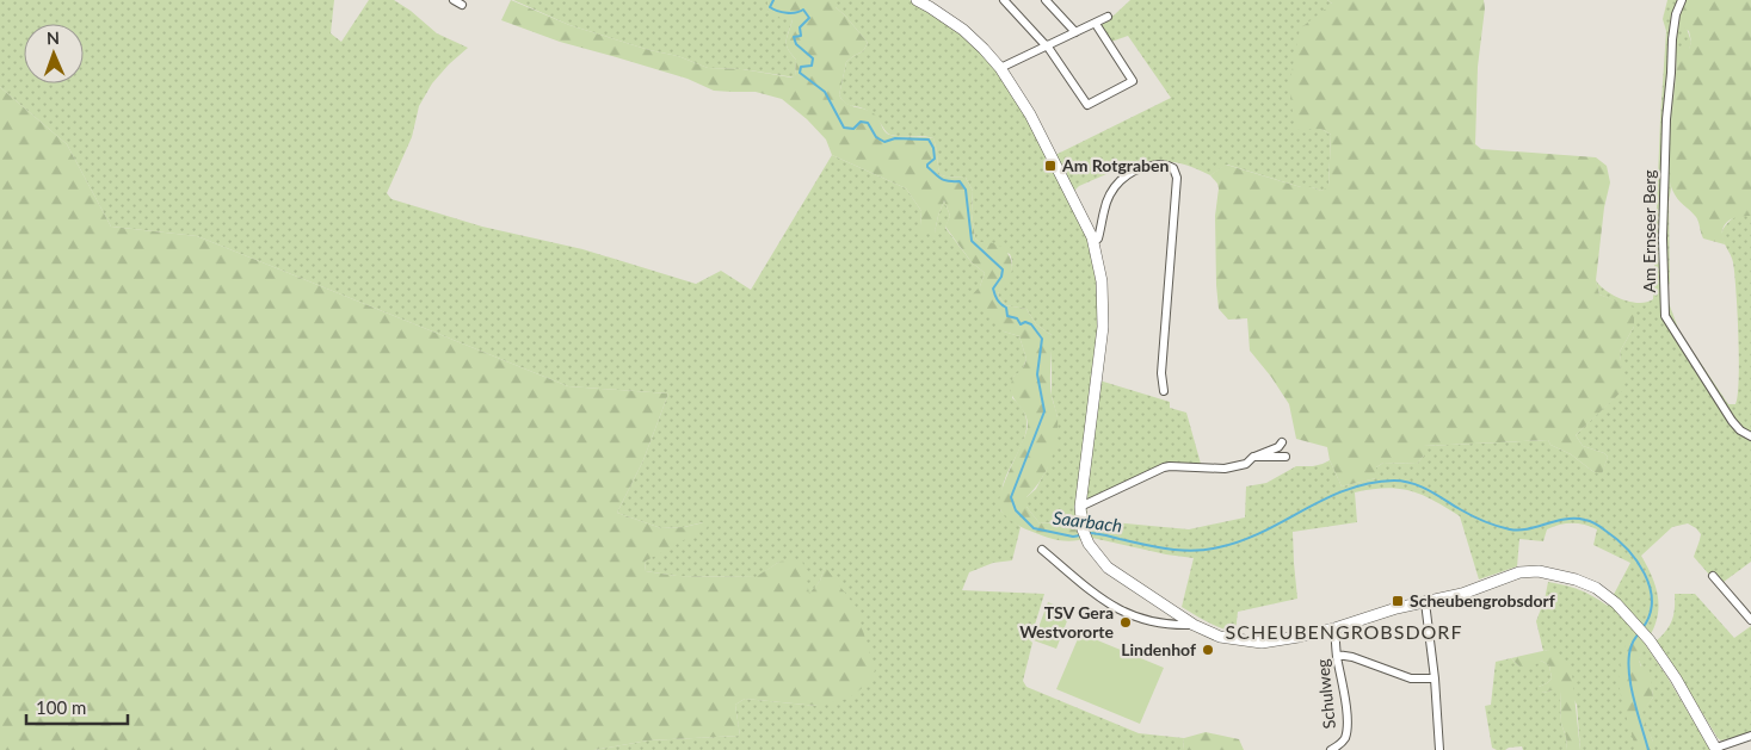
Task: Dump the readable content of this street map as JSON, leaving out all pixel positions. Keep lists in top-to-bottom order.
{
  "streets": {
    "street": ["Am Ernseer Berg", "Schulweg"]
  },
  "districts": ["SCHEUBENGROBSDORF"],
  "water": ["Saarbach"],
  "places": {
    "transit": ["Am Rotgraben", "Scheubengrobsdorf"],
    "other": ["TSV Gera Westvororte", "Lindenhof"]
  },
  "scale_bar": "100 m",
  "north": "top"
}
